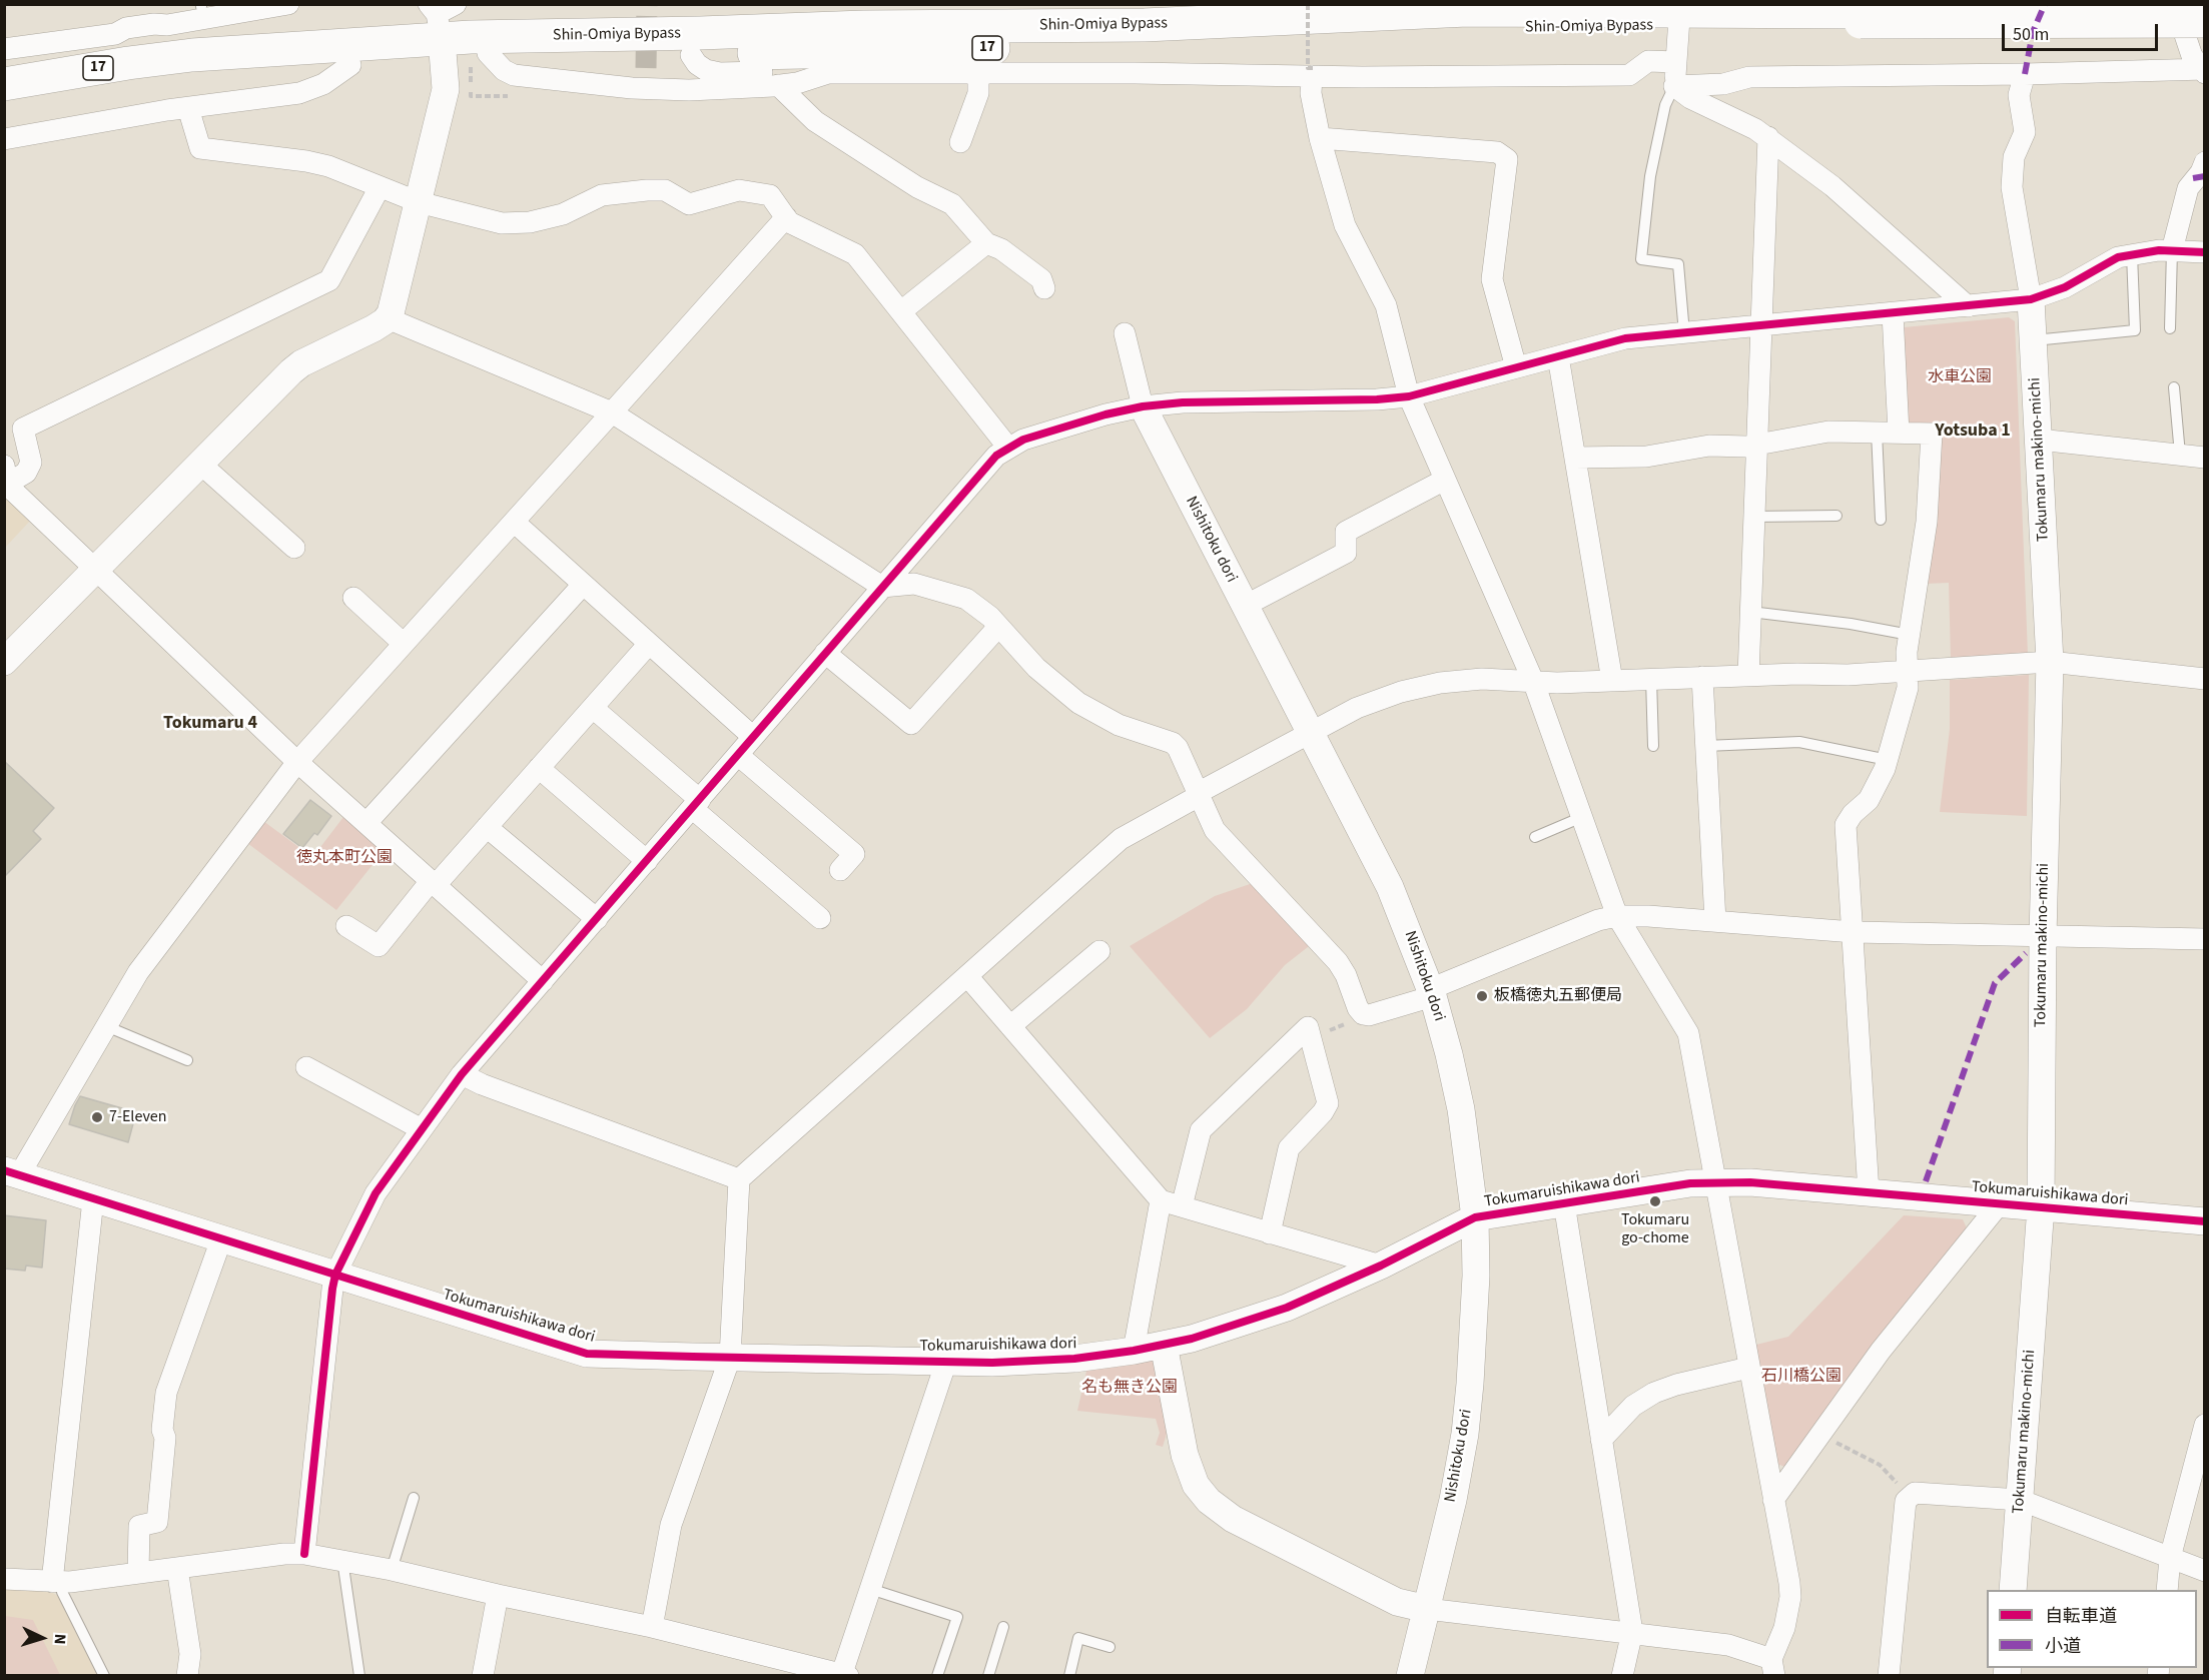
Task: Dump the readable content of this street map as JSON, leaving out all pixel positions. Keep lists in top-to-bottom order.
{
  "streets": {
    "highway": ["Shin-Omiya Bypass", "17"],
    "street": ["Tokumaru makino-michi", "Nishitoku dori", "Tokumaruishikawa dori"]
  },
  "crossings": [
    ["Tokumaru makino-michi", "Tokumaruishikawa dori"],
    ["Nishitoku dori", "Tokumaruishikawa dori"]
  ],
  "districts": ["Yotsuba 1", "Tokumaru 4"],
  "parks": [
    "水車公園",
    "徳丸本町公園",
    "石川橋公園",
    "名も無き公園"
  ],
  "places": ["板橋徳丸五郵便局", "7-Eleven", "Tokumaru go-chome"],
  "legend": ["自転車道", "小道"],
  "scale_bar": "50 m",
  "north": "right"
}
